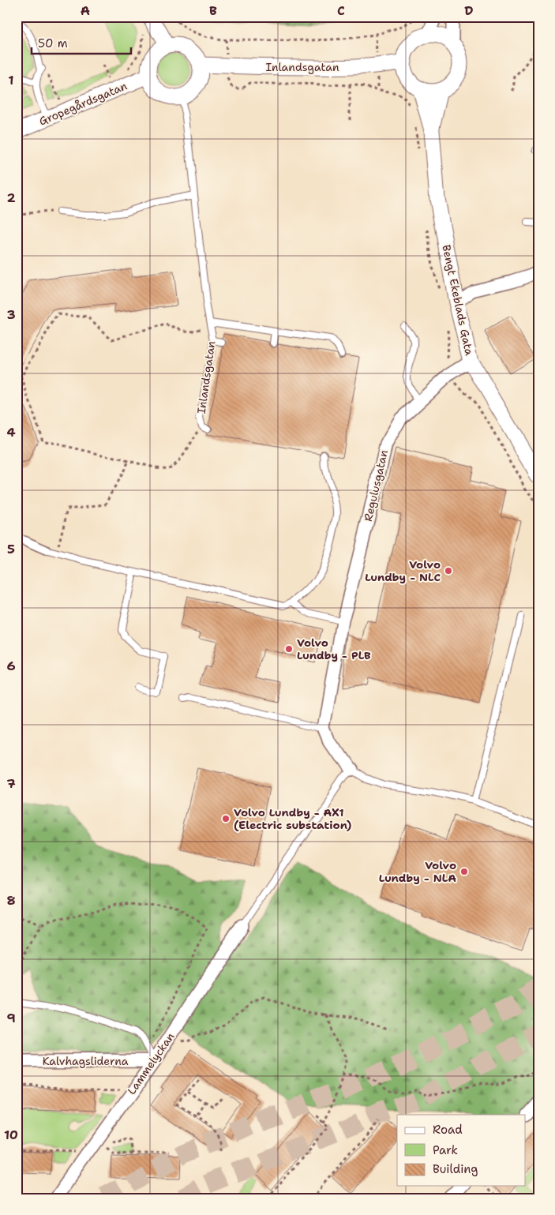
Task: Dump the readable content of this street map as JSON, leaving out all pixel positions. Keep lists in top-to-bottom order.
{
  "streets": {
    "street": [
      "Inlandsgatan",
      "Gropegårdsgatan",
      "Bengt Ekeblads Gata",
      "Regulusgatan",
      "Kalvhagsliderna",
      "Lammelyckan"
    ]
  },
  "crossings": [
    ["Inlandsgatan", "Gropegårdsgatan"],
    ["Inlandsgatan", "Bengt Ekeblads Gata"],
    ["Bengt Ekeblads Gata", "Regulusgatan"],
    ["Kalvhagsliderna", "Lammelyckan"]
  ],
  "places": [
    "Volvo Lundby - NLC",
    "Volvo Lundby - PLB",
    "Volvo Lundby - AX1 (Electric substation)",
    "Volvo Lundby - NLA"
  ],
  "legend": ["Road", "Park", "Building"],
  "scale_bar": "50 m",
  "grid": {
    "columns": [
      "A",
      "B",
      "C",
      "D"
    ],
    "rows": [
      "1",
      "2",
      "3",
      "4",
      "5",
      "6",
      "7",
      "8",
      "9",
      "10"
    ]
  }
}
